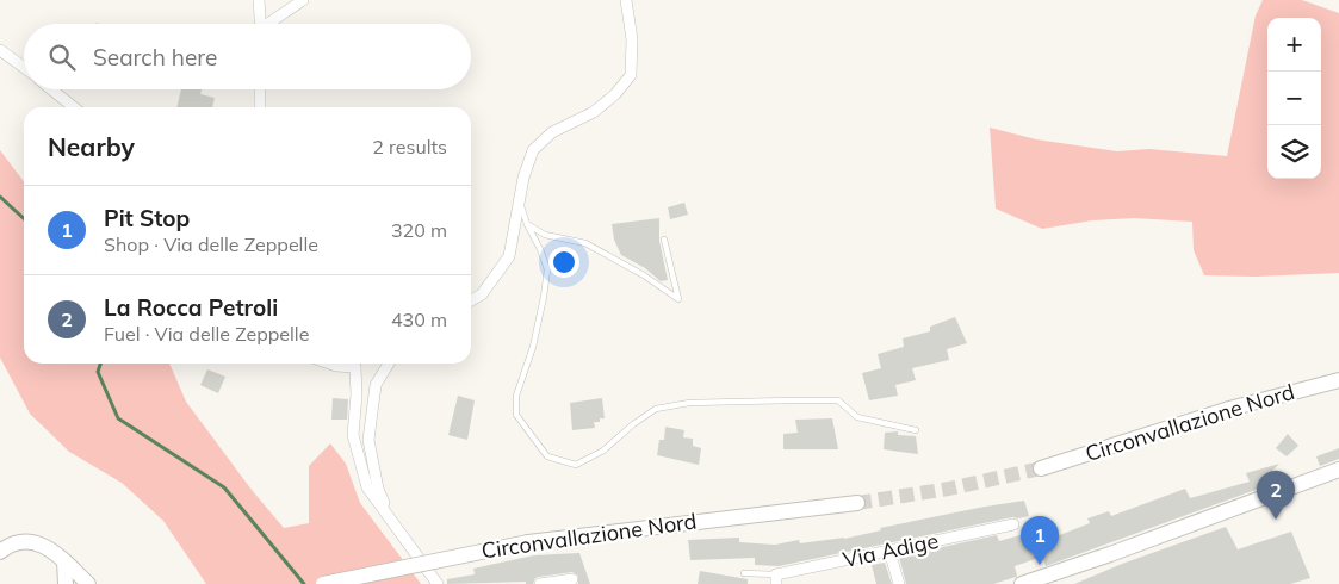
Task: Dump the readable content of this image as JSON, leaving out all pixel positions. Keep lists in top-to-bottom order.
{
  "streets": {
    "main road": ["Circonvallazione Nord"],
    "street": ["Via Adige"]
  },
  "page": {
    "map_buttons": ["+", "−"],
    "search": "Search here",
    "heading": ["Nearby", "2 results"],
    "list": [
      {
        "mark": "1",
        "name": "Pit Stop",
        "note": "Shop · Via delle Zeppelle",
        "value": "320 m"
      },
      {
        "mark": "2",
        "name": "La Rocca Petroli",
        "note": "Fuel · Via delle Zeppelle",
        "value": "430 m"
      }
    ],
    "pins": ["2", "1"]
  }
}
